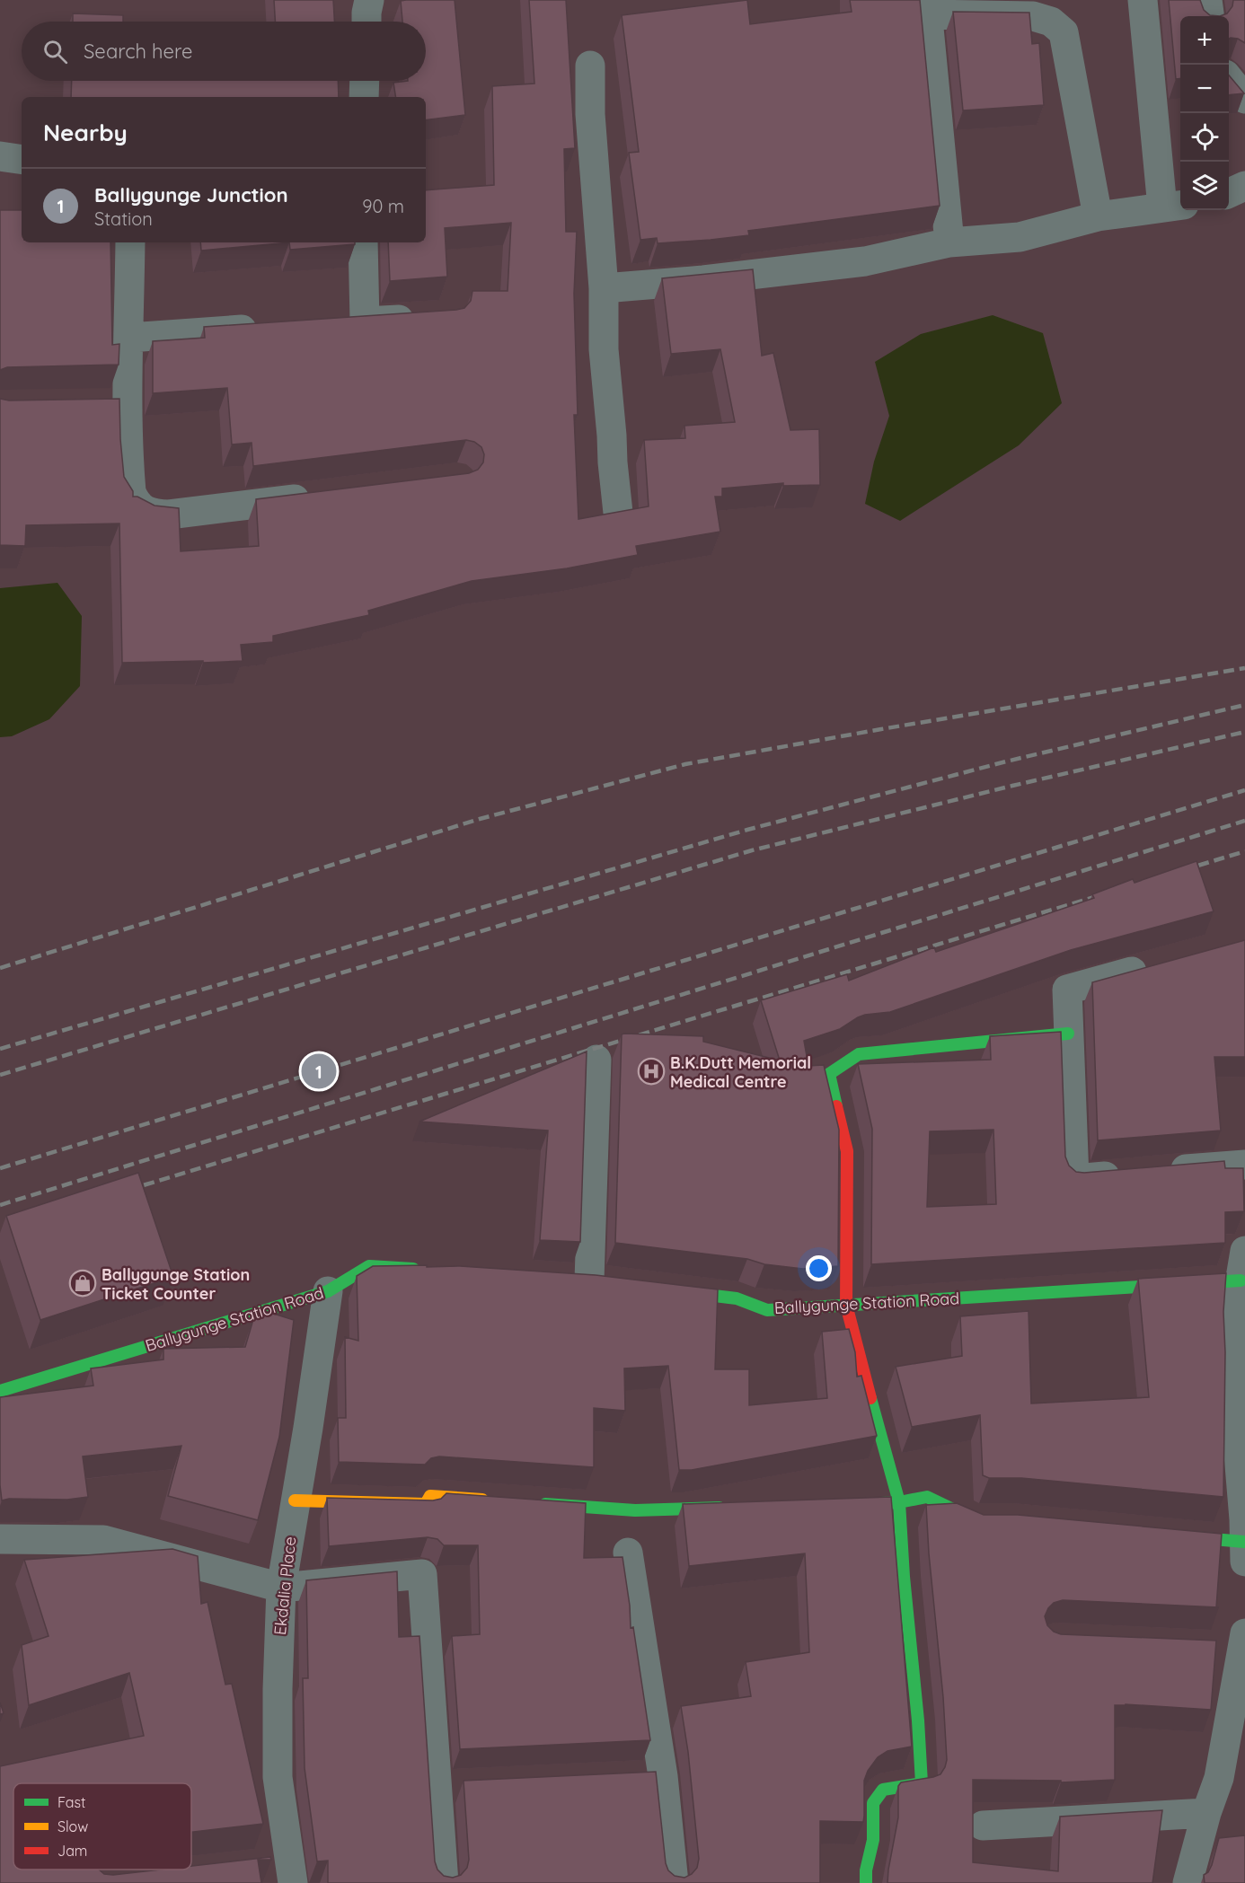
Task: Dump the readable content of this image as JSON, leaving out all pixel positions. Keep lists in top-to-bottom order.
{
  "streets": {
    "street": ["Ballygunge Station Road", "Ekdalia Place"]
  },
  "crossings": [
    ["Ballygunge Station Road", "Ekdalia Place"]
  ],
  "places": {
    "hospital": ["B.K.Dutt Memorial Medical Centre"],
    "shop": ["Ballygunge Station Ticket Counter"]
  },
  "legend": ["Fast", "Slow", "Jam"],
  "page": {
    "map_buttons": ["+", "−"],
    "search": "Search here",
    "heading": "Nearby",
    "list": [
      {
        "mark": "1",
        "name": "Ballygunge Junction",
        "note": "Station",
        "value": "90 m"
      }
    ],
    "pins": "1"
  }
}
